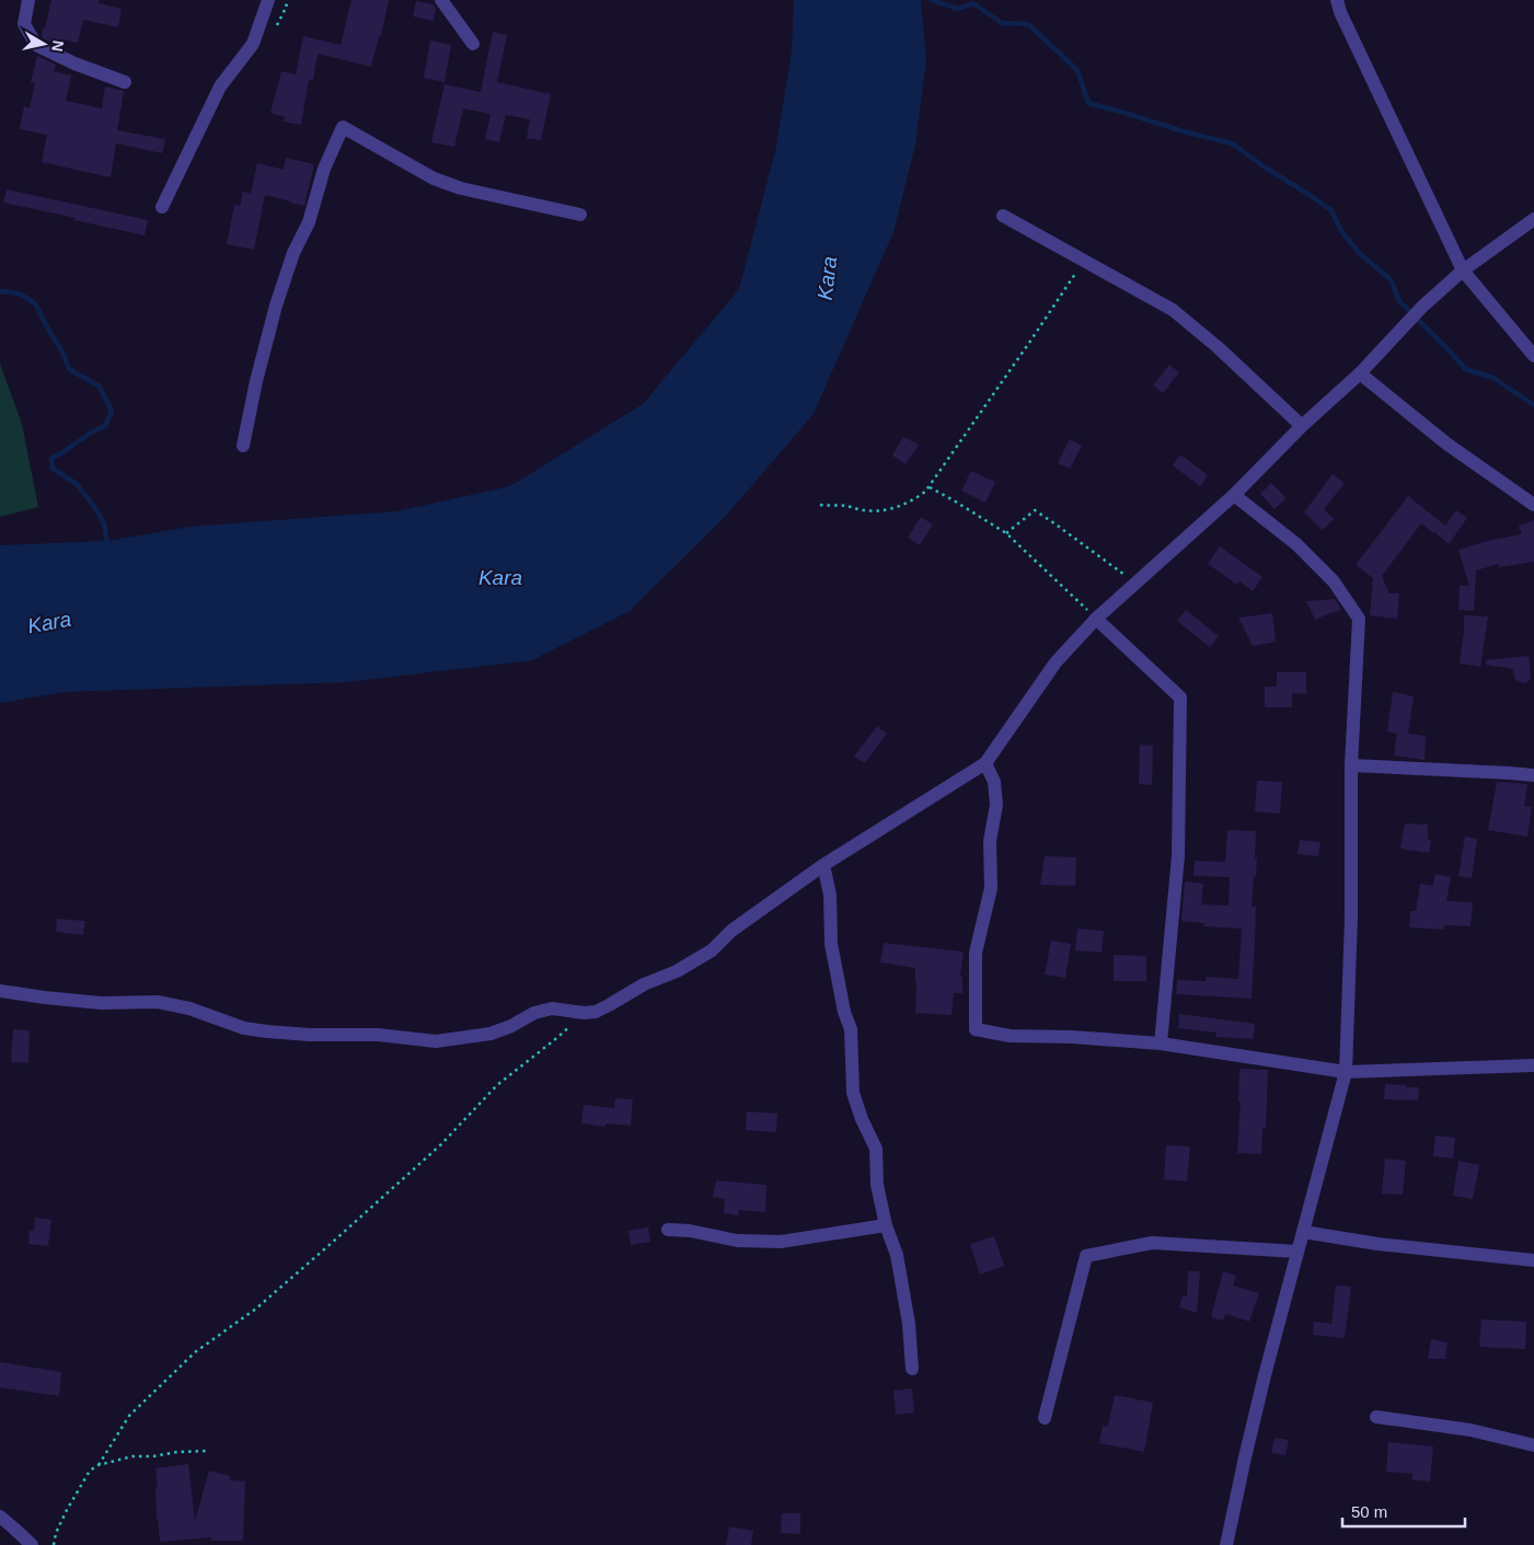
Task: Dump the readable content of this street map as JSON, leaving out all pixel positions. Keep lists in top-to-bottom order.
{
  "water": ["Kara"],
  "scale_bar": "50 m",
  "north": "right"
}
